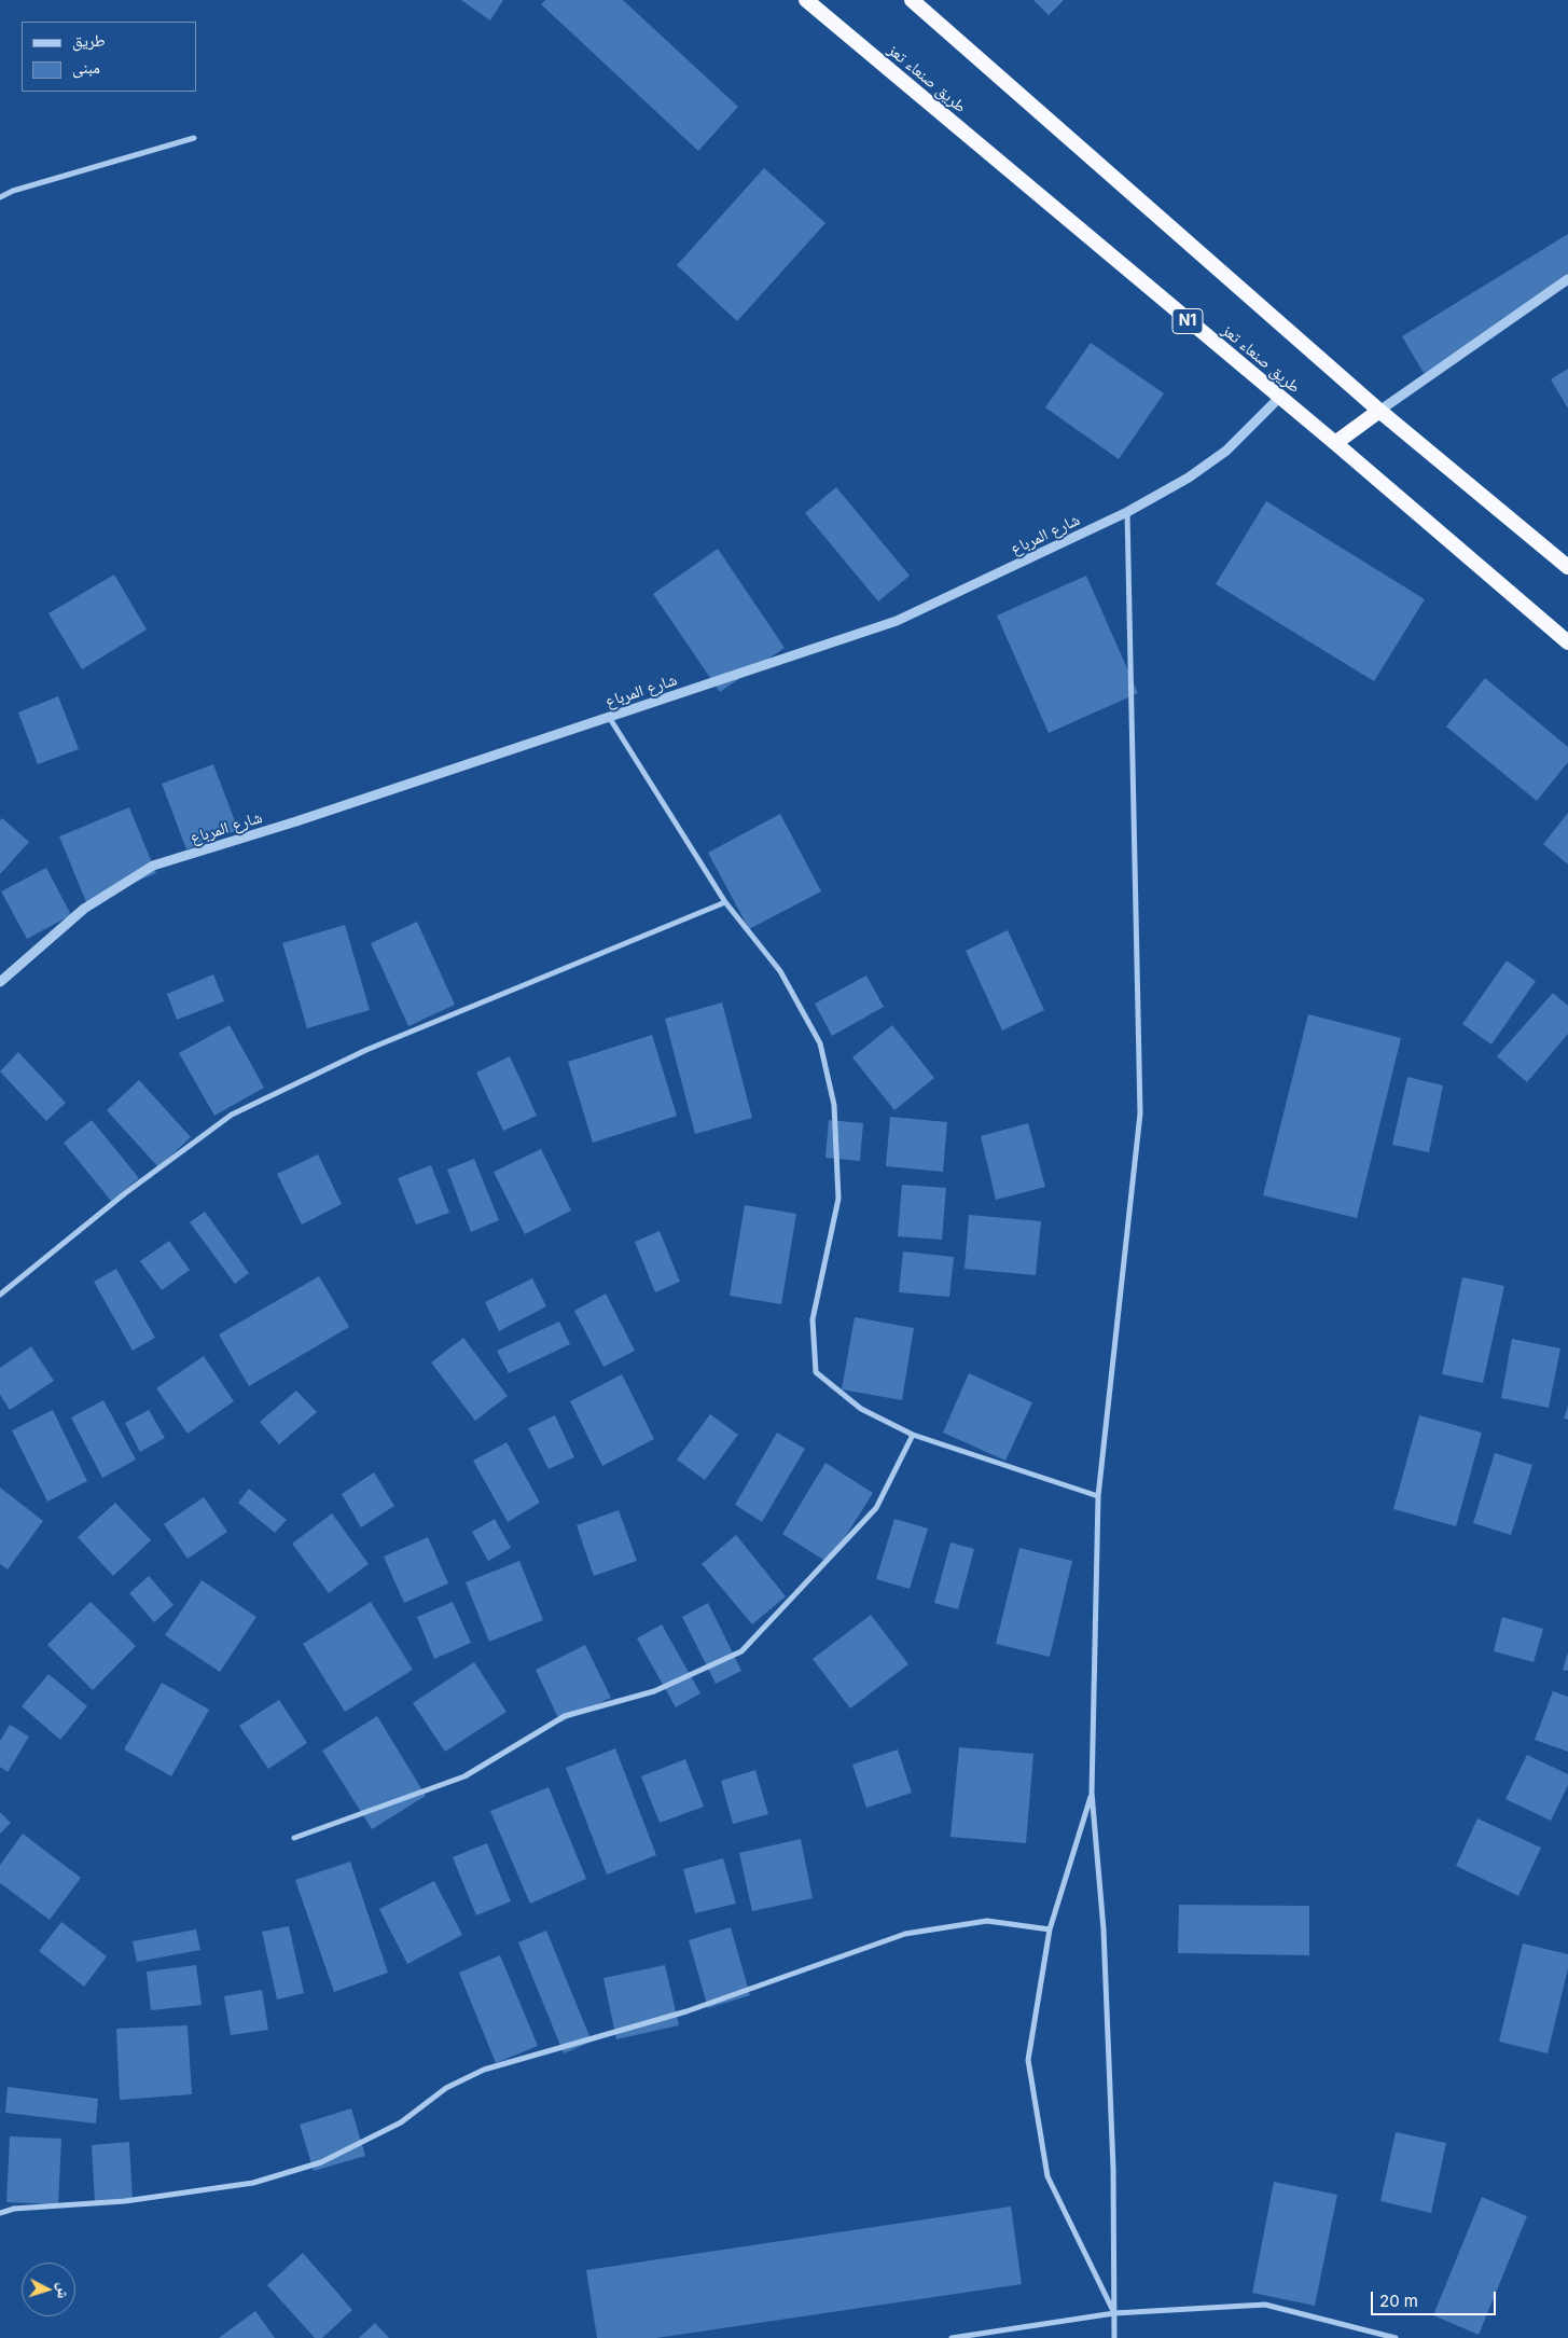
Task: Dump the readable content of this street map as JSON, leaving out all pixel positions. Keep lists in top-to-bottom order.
{
  "streets": {
    "highway": ["طريق صنعاء تعز", "N1"],
    "street": ["شارع المرباع"]
  },
  "crossings": [
    ["طريق صنعاء تعز", "شارع المرباع"]
  ],
  "legend": ["طريق", "مبنى"],
  "scale_bar": "20 m",
  "north": "right"
}
